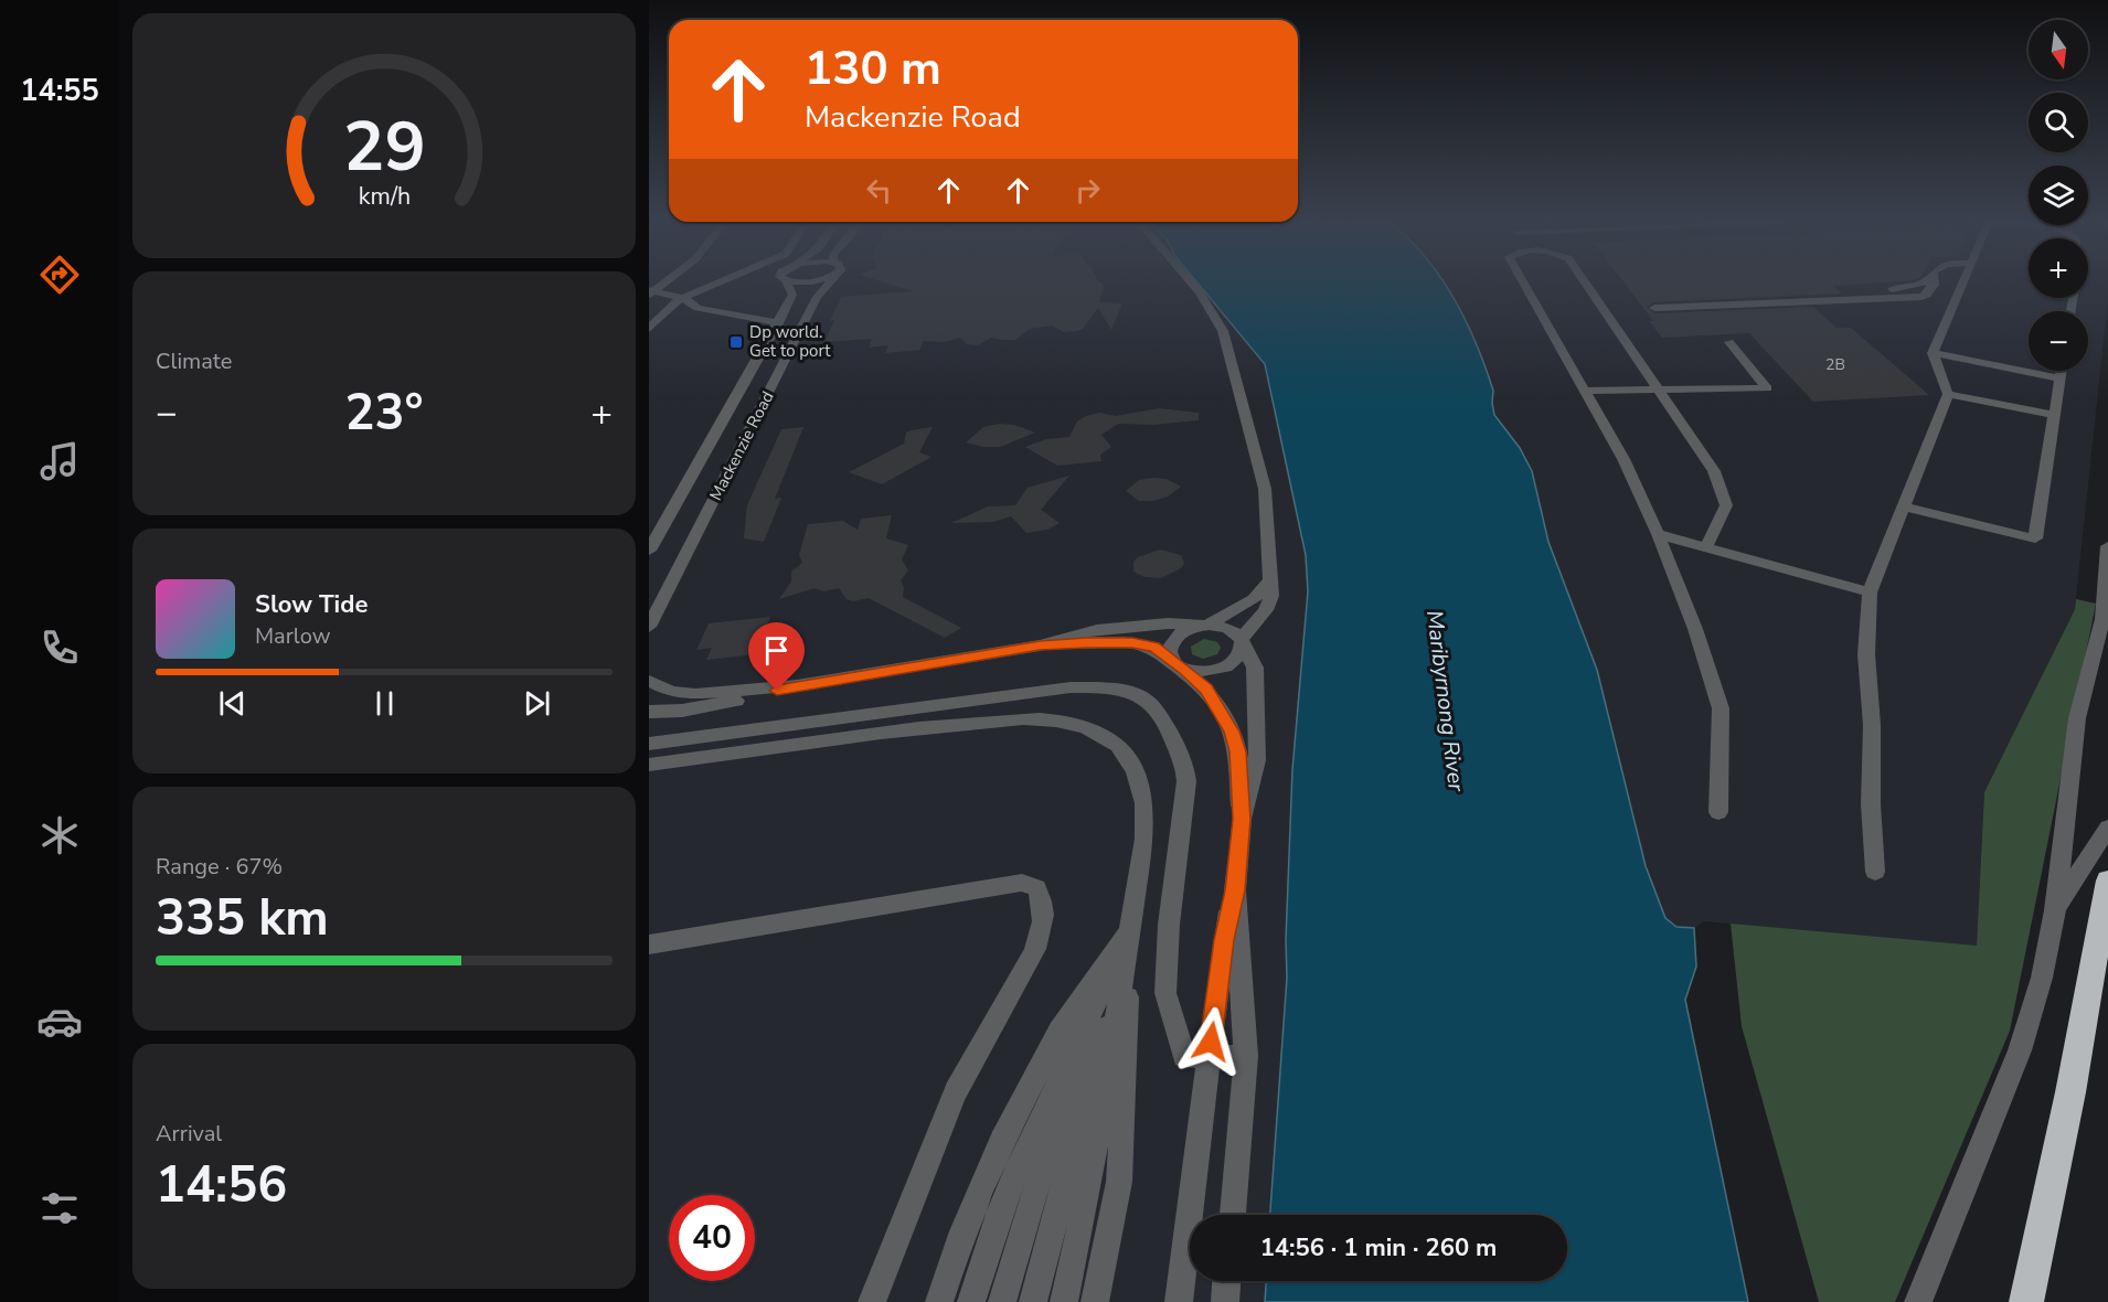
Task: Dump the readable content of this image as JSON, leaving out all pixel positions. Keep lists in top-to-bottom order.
{
  "streets": {
    "street": ["Mackenzie Road"]
  },
  "water": ["Maribyrnong River"],
  "places": {
    "transit": ["Dp world. Get to port"]
  },
  "house_numbers": ["2B"],
  "north": "bottom",
  "page": {
    "tabs": "14:55",
    "map_buttons": ["+", "−"],
    "turn": ["130 m", "Mackenzie Road"],
    "tile": [
      "Climate",
      ["Range · 67%", "335 km"],
      ["Arrival", "14:56"]
    ],
    "heat": ["−", "23°", "+"],
    "song": ["Slow Tide", "Marlow"],
    "limit": "40",
    "trip": "14:56 · 1 min · 260 m",
    "gauge": ["29", "km/h"]
  }
}
